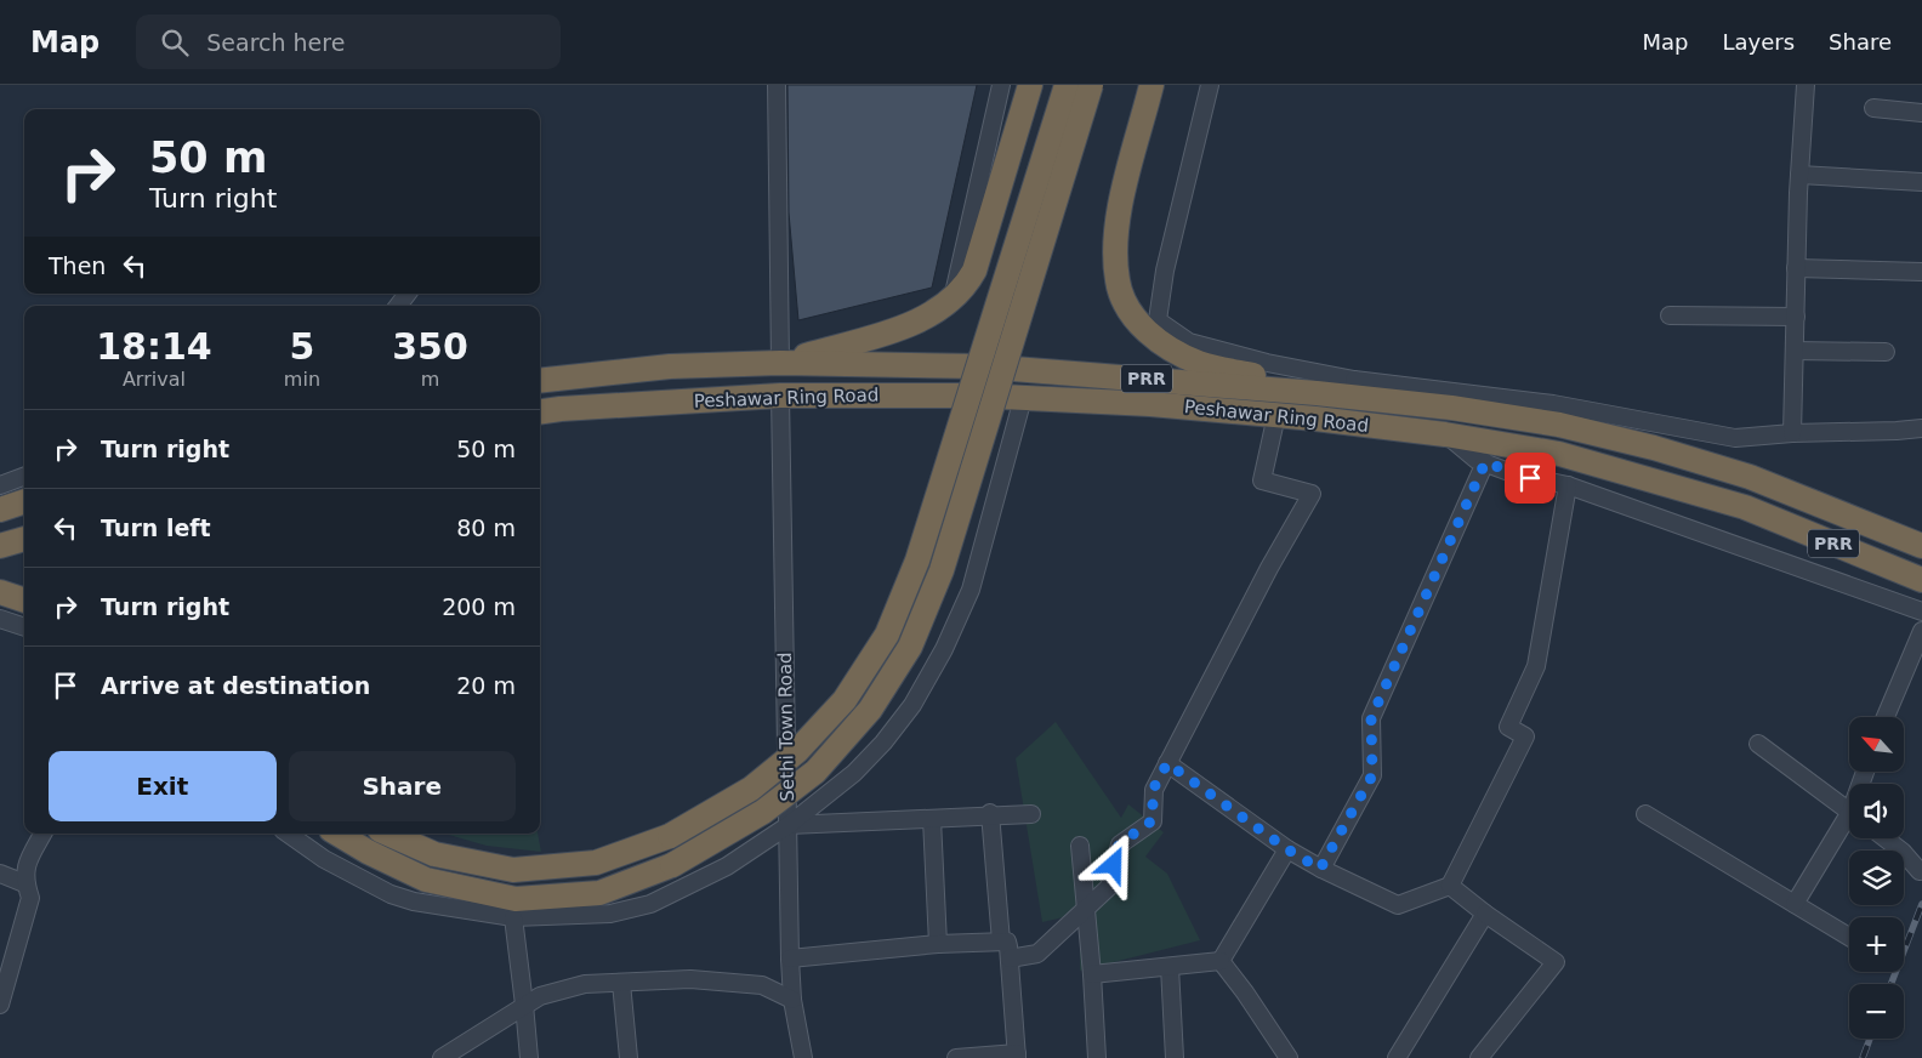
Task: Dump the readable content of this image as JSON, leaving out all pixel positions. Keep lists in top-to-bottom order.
{
  "streets": {
    "highway": ["PRR", "Peshawar Ring Road"],
    "street": ["Sethi Town Road"]
  },
  "crossings": [
    ["Peshawar Ring Road", "Sethi Town Road"]
  ],
  "north": "top left",
  "page": {
    "header": "Map",
    "search": "Search here",
    "nav": ["Map", "Layers", "Share"],
    "turn": ["50 m", "Turn right"],
    "then": "Then",
    "eta": [
      "18:14",
      "Arrival",
      "5",
      "min",
      "350",
      "m"
    ],
    "list": [
      {
        "name": "Turn right",
        "value": "50 m"
      },
      {
        "name": "Turn left",
        "value": "80 m"
      },
      {
        "name": "Turn right",
        "value": "200 m"
      },
      {
        "name": "Arrive at destination",
        "value": "20 m"
      }
    ],
    "map_buttons": ["+", "−"],
    "buttons": ["Exit", "Share"]
  }
}
